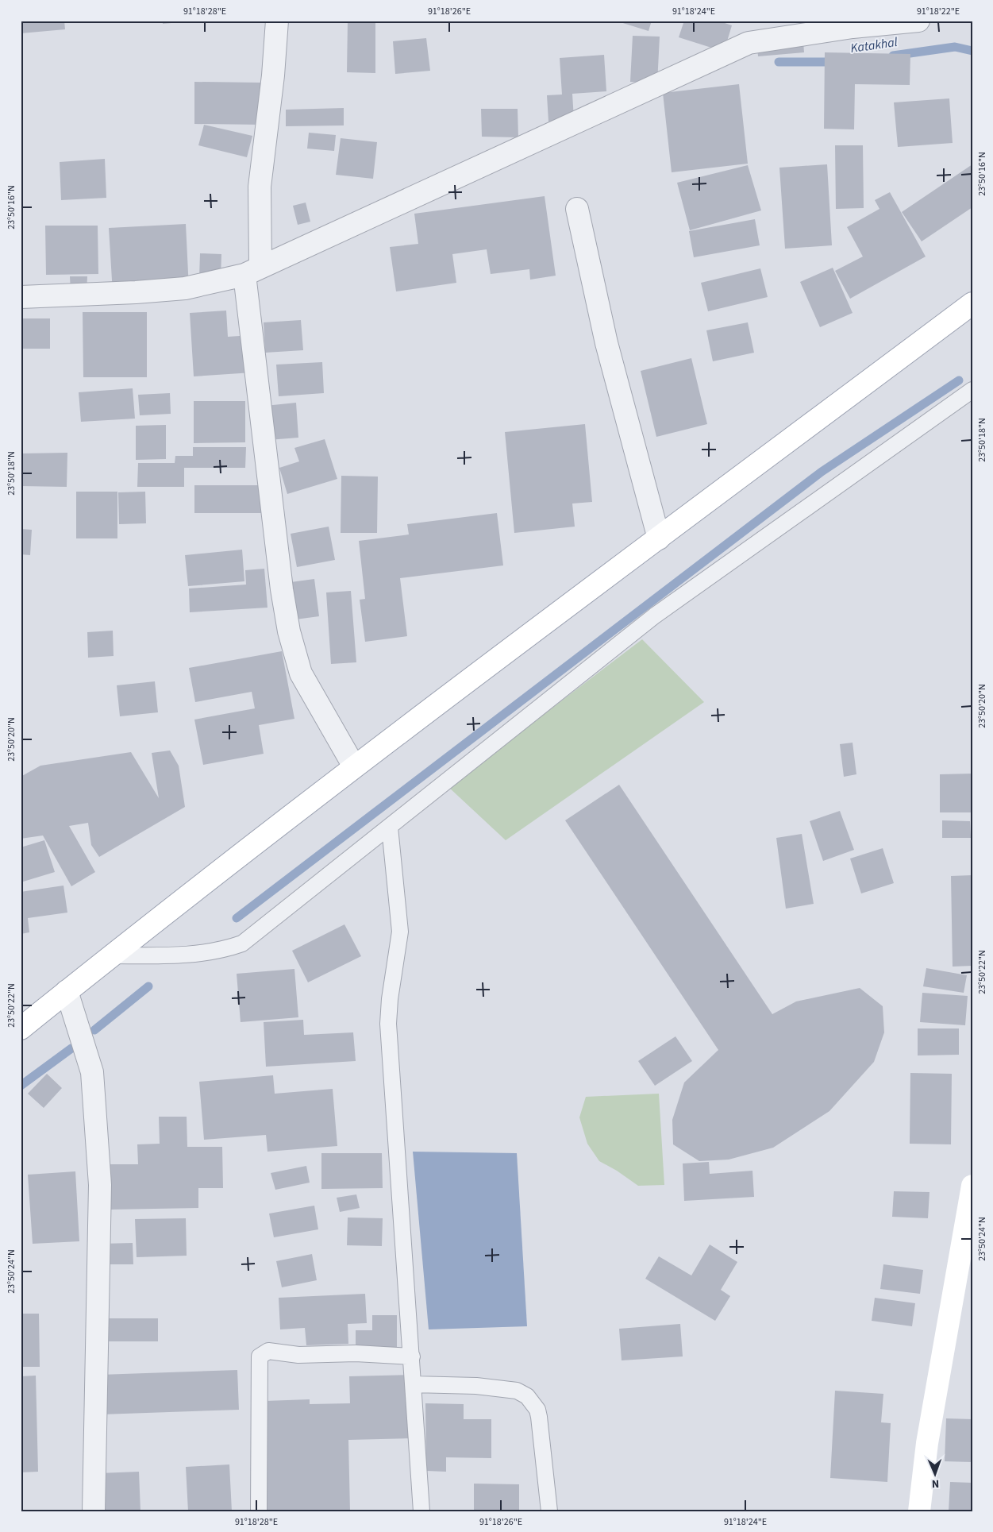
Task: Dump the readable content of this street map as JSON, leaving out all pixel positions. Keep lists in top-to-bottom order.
{
  "water": ["Katakhal"],
  "north": "bottom",
  "coordinates": [
    "91°18'28\"E",
    "91°18'26\"E",
    "91°18'24\"E",
    "91°18'22\"E",
    "23°50'16\"N",
    "23°50'18\"N",
    "23°50'20\"N",
    "23°50'22\"N",
    "23°50'24\"N"
  ]
}
